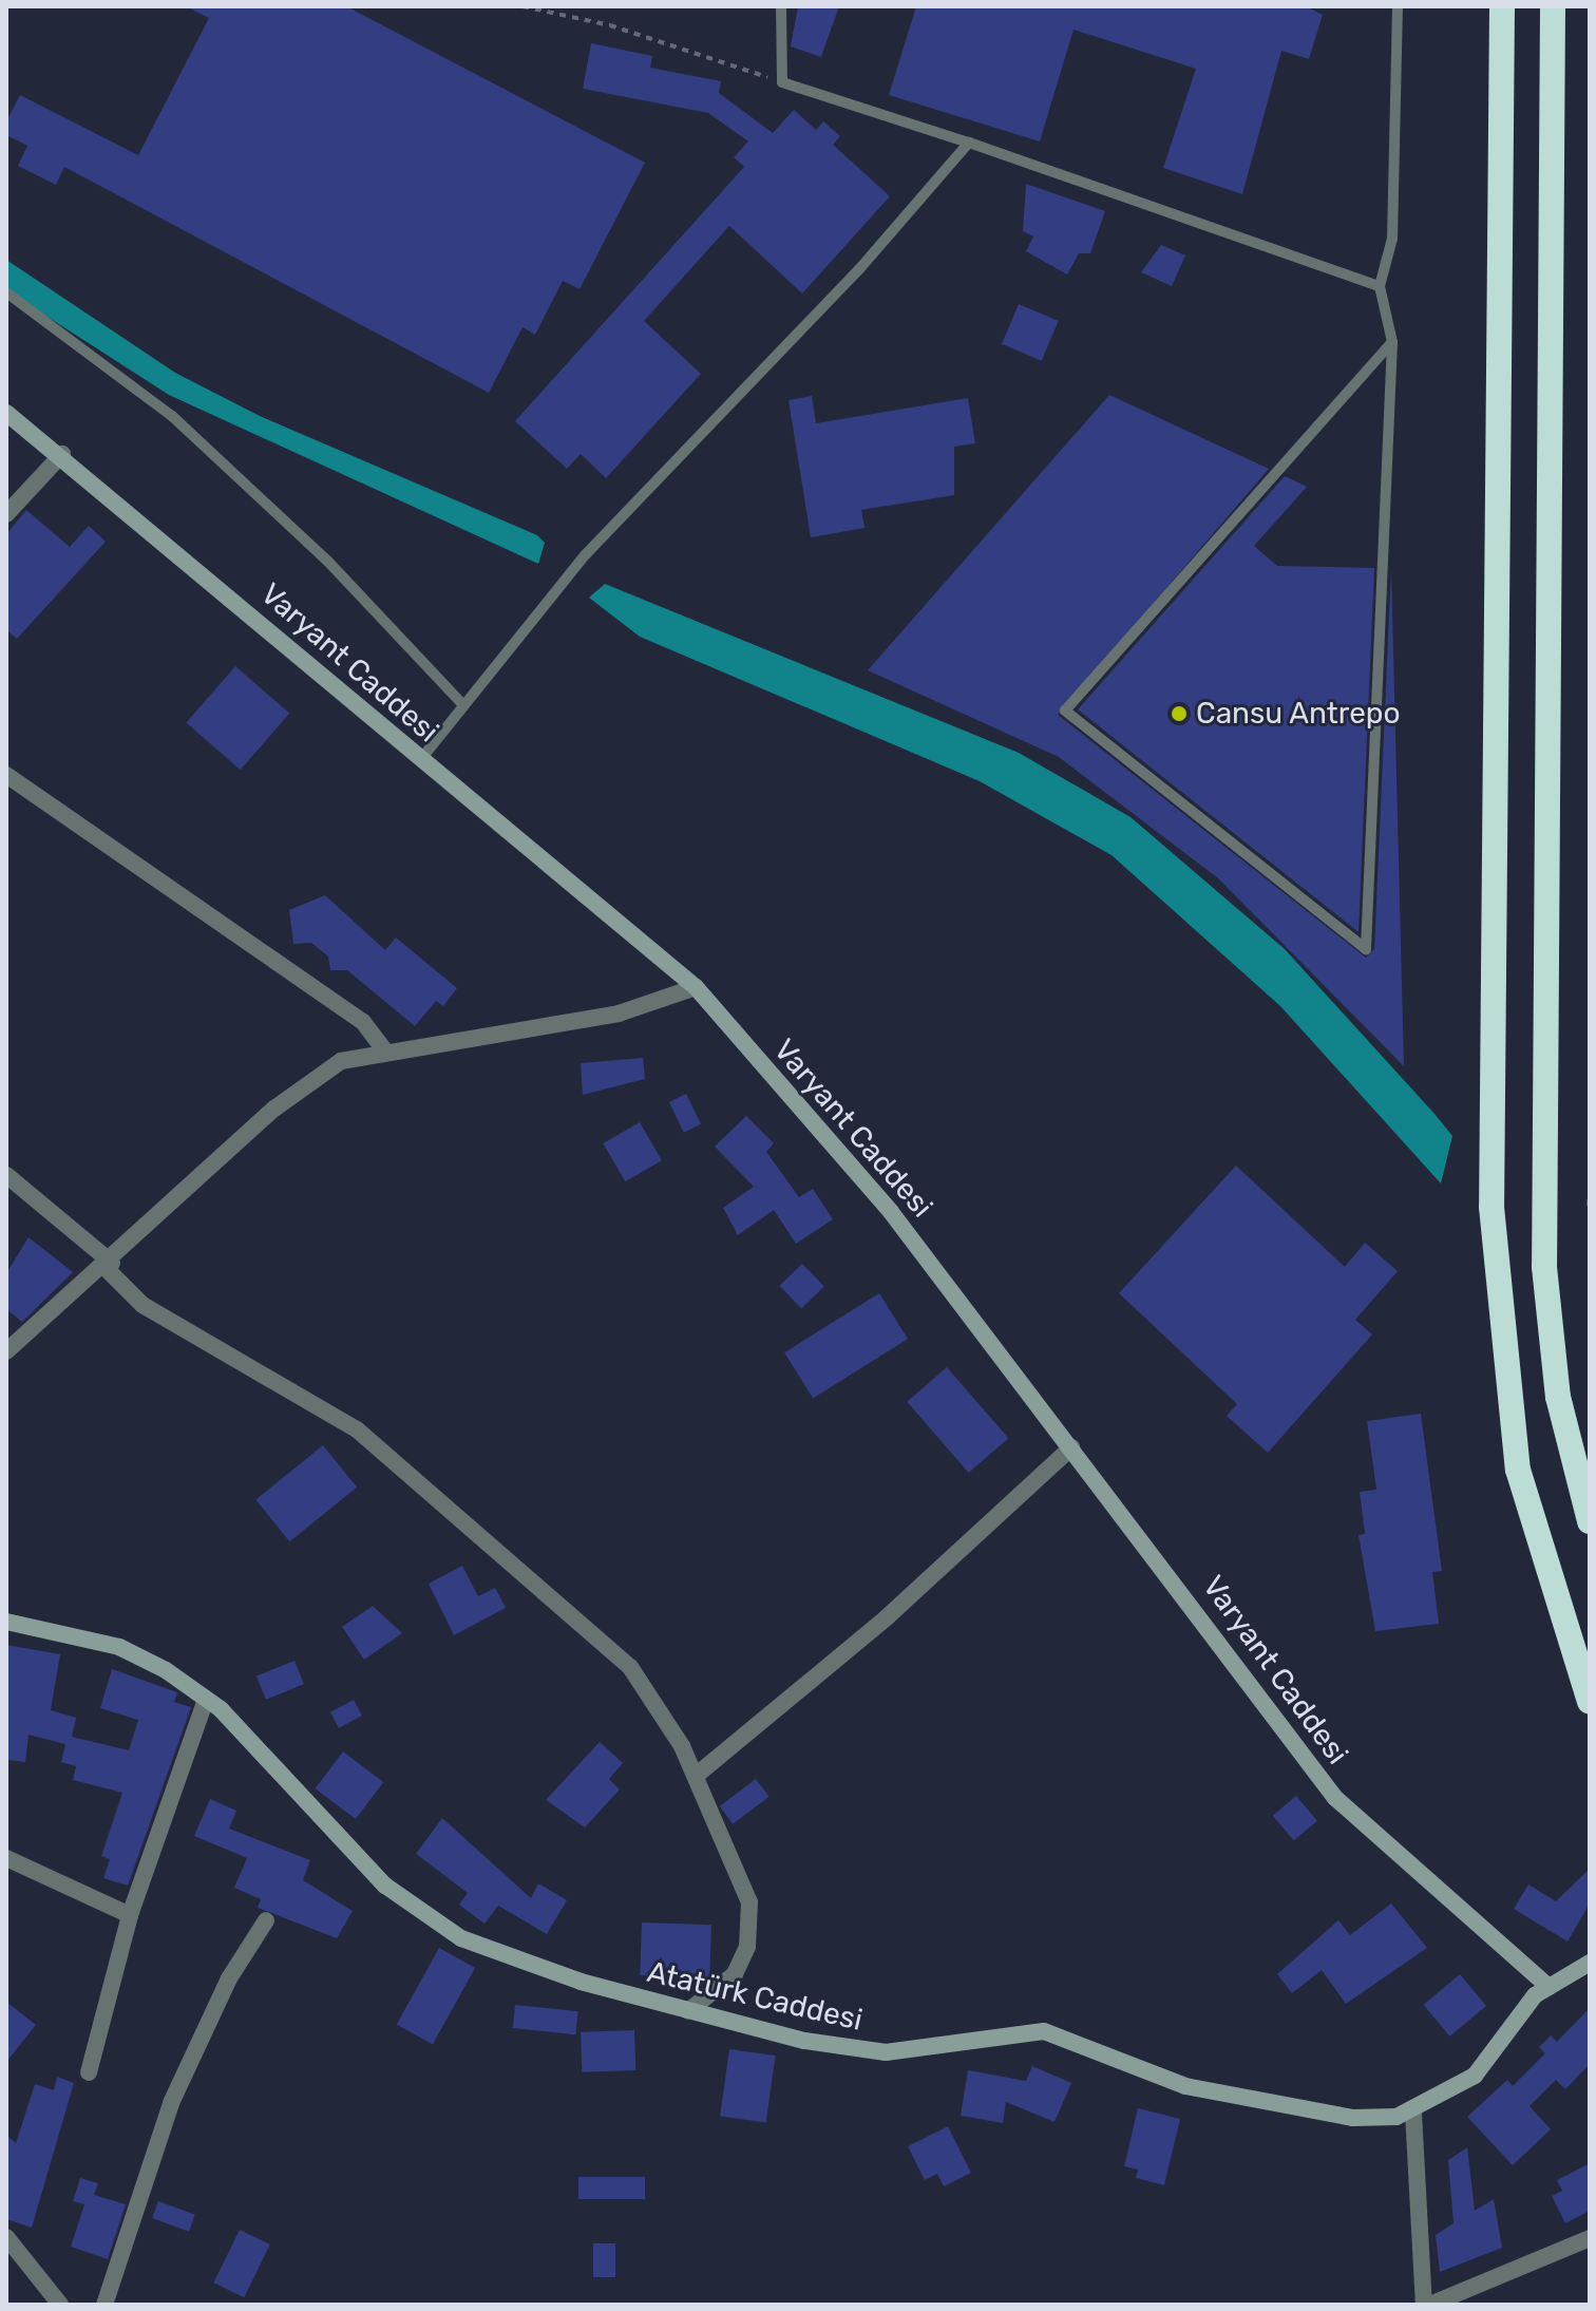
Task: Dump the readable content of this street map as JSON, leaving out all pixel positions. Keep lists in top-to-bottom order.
{
  "streets": {
    "street": ["Varyant Caddesi", "Atatürk Caddesi"]
  },
  "crossings": [
    ["Varyant Caddesi", "Atatürk Caddesi"]
  ],
  "places": ["Cansu Antrepo"]
}
